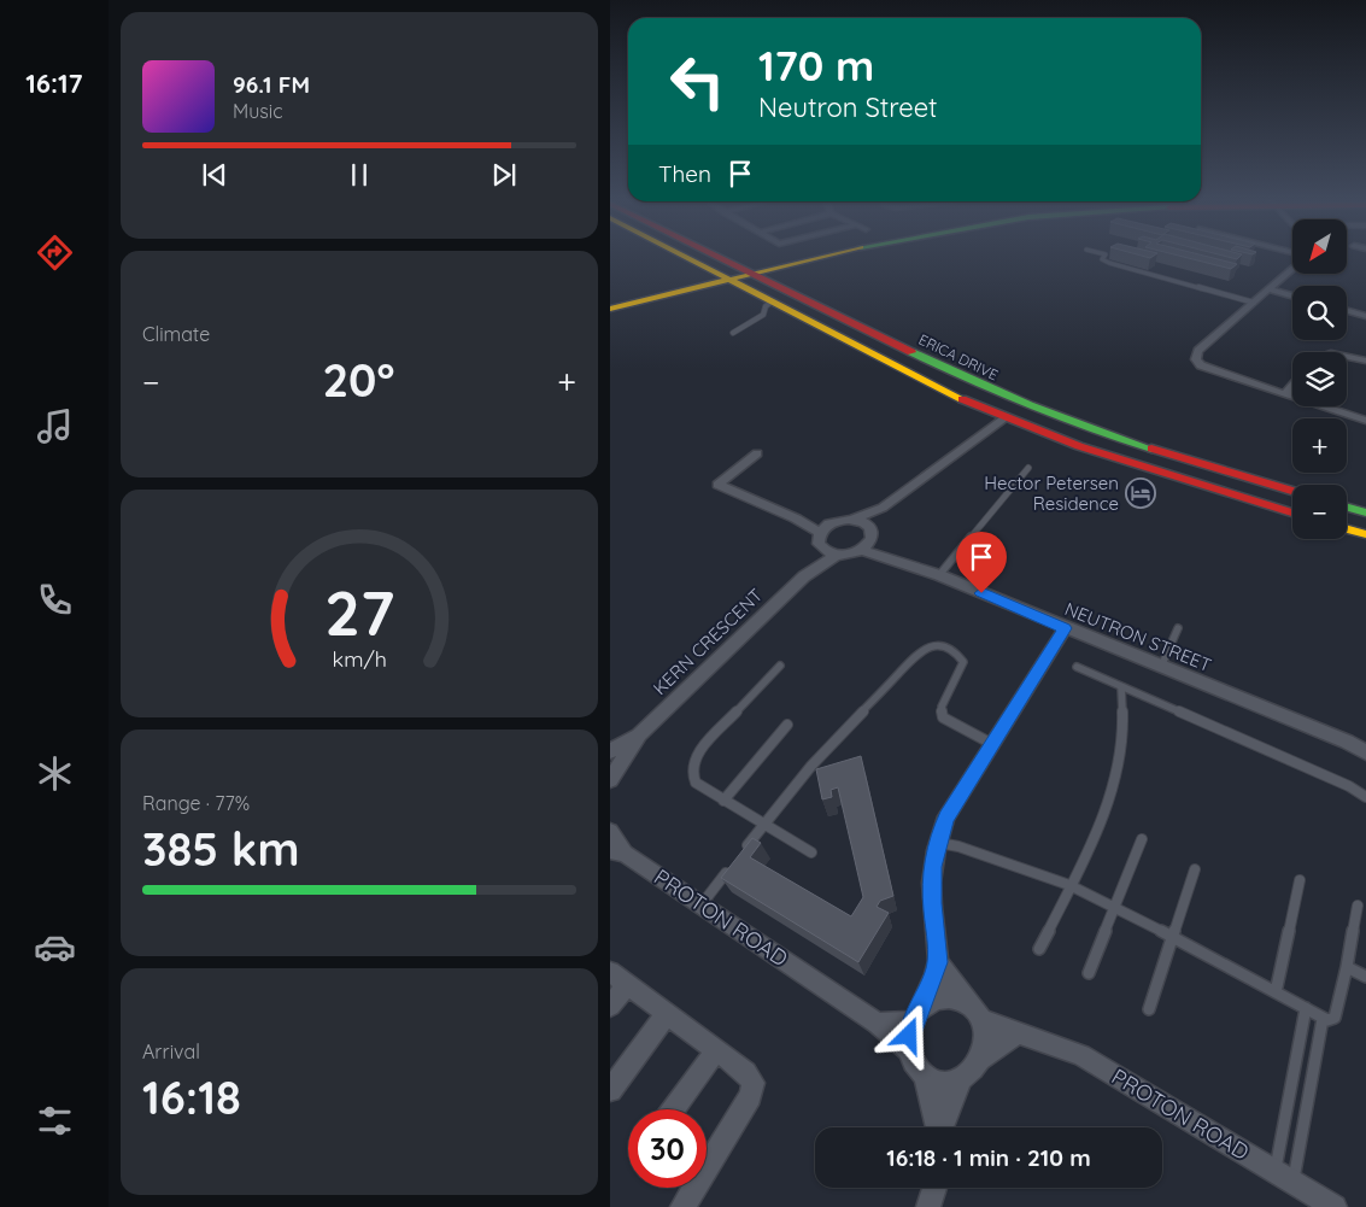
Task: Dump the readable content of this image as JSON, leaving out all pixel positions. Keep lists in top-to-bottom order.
{
  "streets": {
    "main road": ["ERICA DRIVE"],
    "street": ["NEUTRON STREET", "KERN CRESCENT", "PROTON ROAD"]
  },
  "crossings": [
    ["NEUTRON STREET", "KERN CRESCENT"]
  ],
  "places": {
    "hotel": ["Hector Petersen Residence"]
  },
  "north": "bottom left",
  "page": {
    "tabs": "16:17",
    "turn": ["170 m", "Neutron Street"],
    "song": ["96.1 FM", "Music"],
    "then": "Then",
    "map_buttons": ["+", "−"],
    "tile": [
      "Climate",
      ["Range · 77%", "385 km"],
      ["Arrival", "16:18"]
    ],
    "heat": ["−", "20°", "+"],
    "limit": "30",
    "trip": "16:18 · 1 min · 210 m",
    "gauge": ["27", "km/h"]
  }
}
